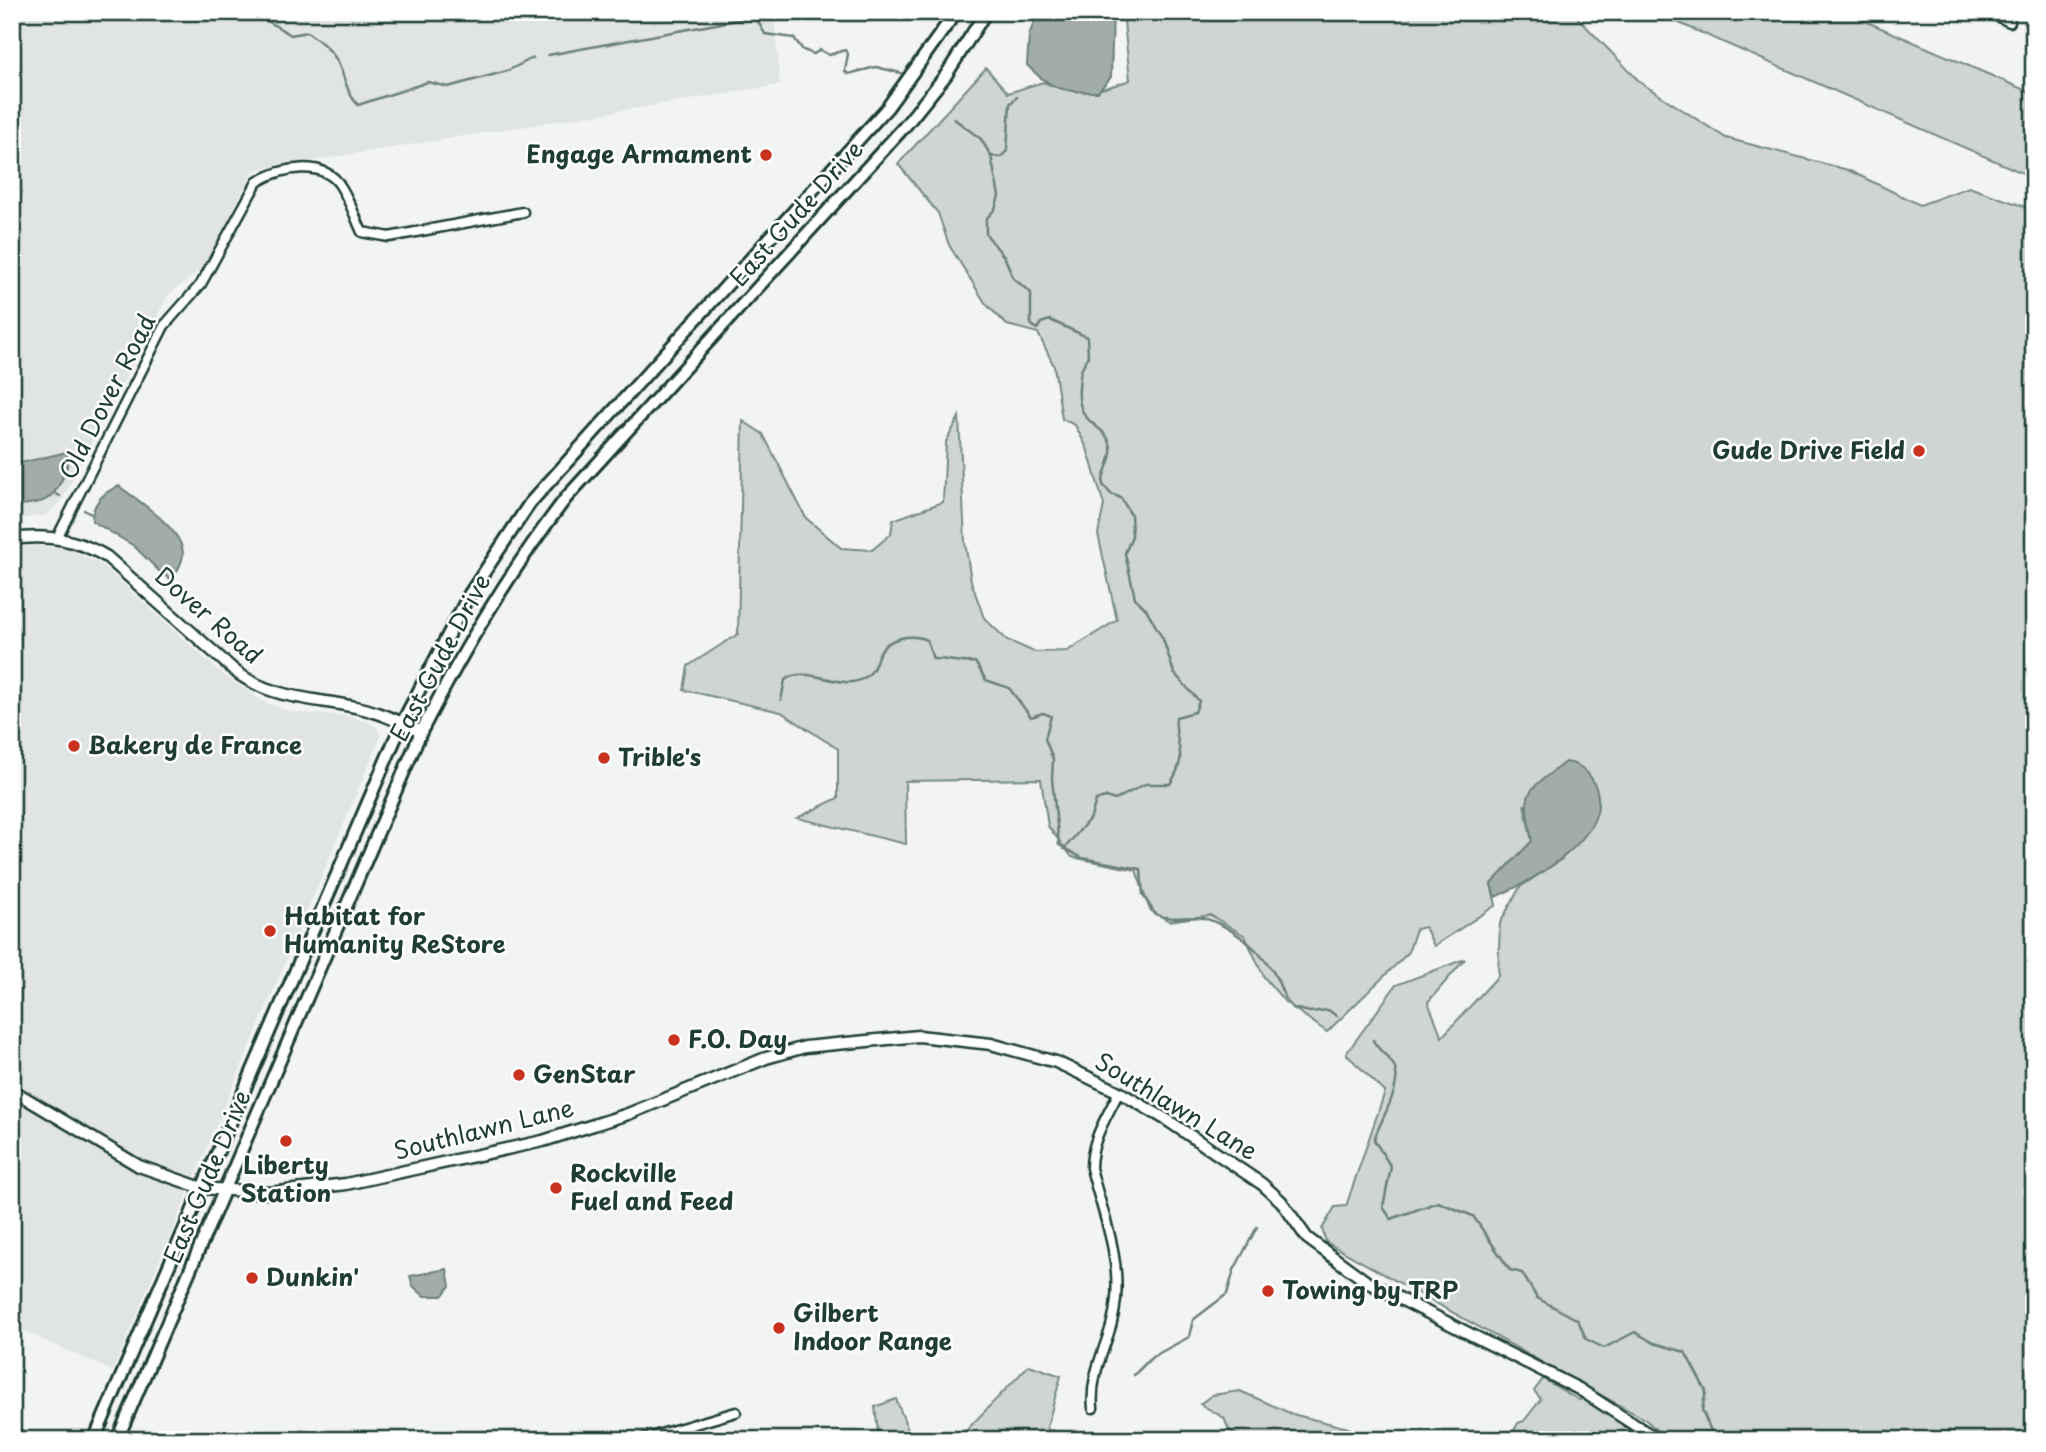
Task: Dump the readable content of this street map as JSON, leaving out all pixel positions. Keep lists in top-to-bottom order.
{
  "streets": {
    "main road": ["East Gude Drive"],
    "street": ["Old Dover Road", "Dover Road", "Southlawn Lane"]
  },
  "crossings": [
    ["East Gude Drive", "Dover Road"],
    ["East Gude Drive", "Southlawn Lane"],
    ["Old Dover Road", "Dover Road"]
  ],
  "places": [
    "Engage Armament",
    "Gude Drive Field",
    "Bakery de France",
    "Trible's",
    "Habitat for Humanity ReStore",
    "F.O. Day",
    "GenStar",
    "Liberty Station",
    "Rockville Fuel and Feed",
    "Dunkin'",
    "Towing by TRP",
    "Gilbert Indoor Range"
  ]
}
